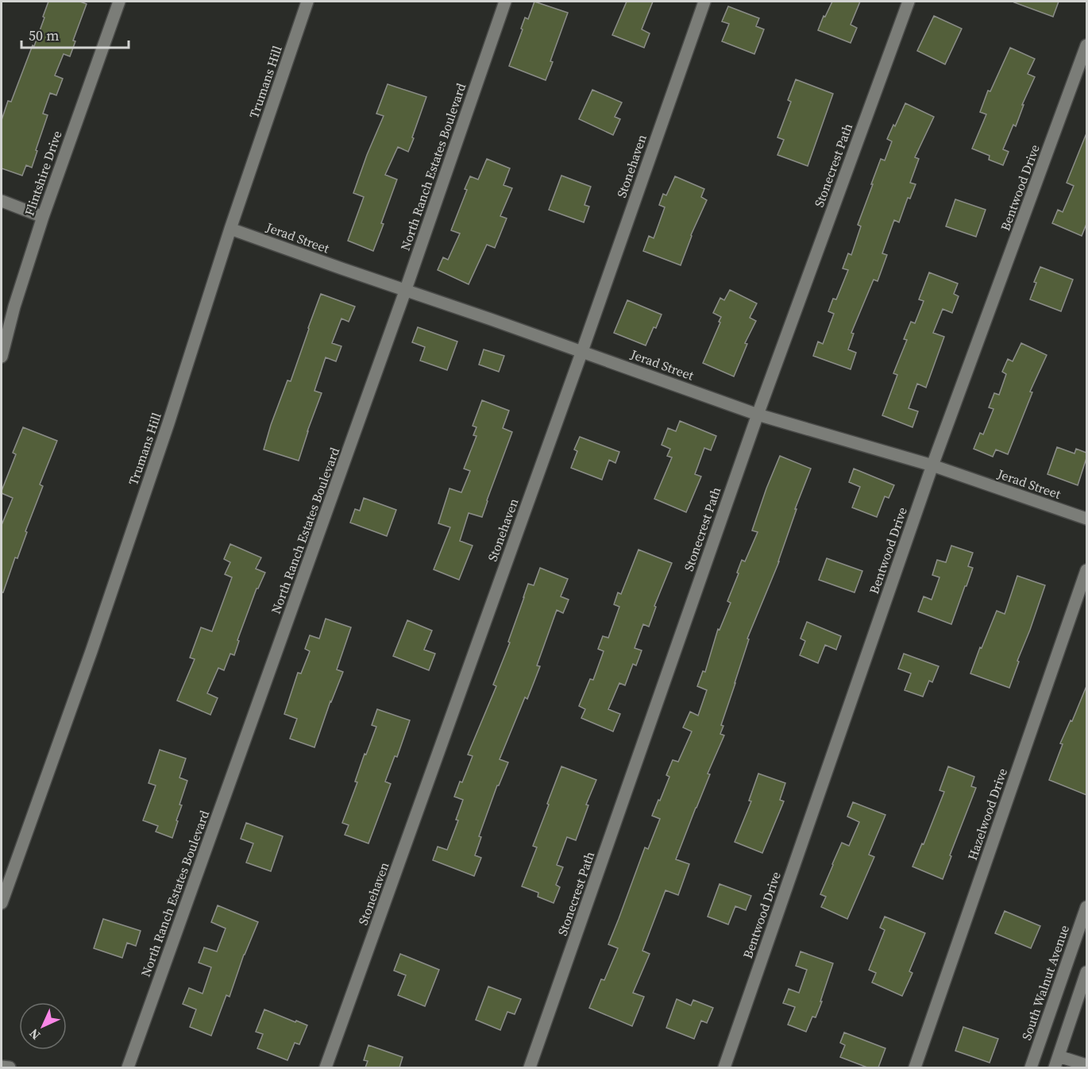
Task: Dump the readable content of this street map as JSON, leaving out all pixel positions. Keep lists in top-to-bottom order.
{
  "streets": {
    "street": [
      "Trumans Hill",
      "Stonecrest Path",
      "Stonehaven",
      "North Ranch Estates Boulevard",
      "Flintshire Drive",
      "Bentwood Drive",
      "Jerad Street",
      "Hazelwood Drive",
      "South Walnut Avenue"
    ]
  },
  "crossings": [
    ["Trumans Hill", "Jerad Street"],
    ["Stonecrest Path", "Jerad Street"],
    ["Stonehaven", "Jerad Street"],
    ["North Ranch Estates Boulevard", "Jerad Street"],
    ["Bentwood Drive", "Jerad Street"]
  ],
  "scale_bar": "50 m",
  "north": "bottom left"
}
